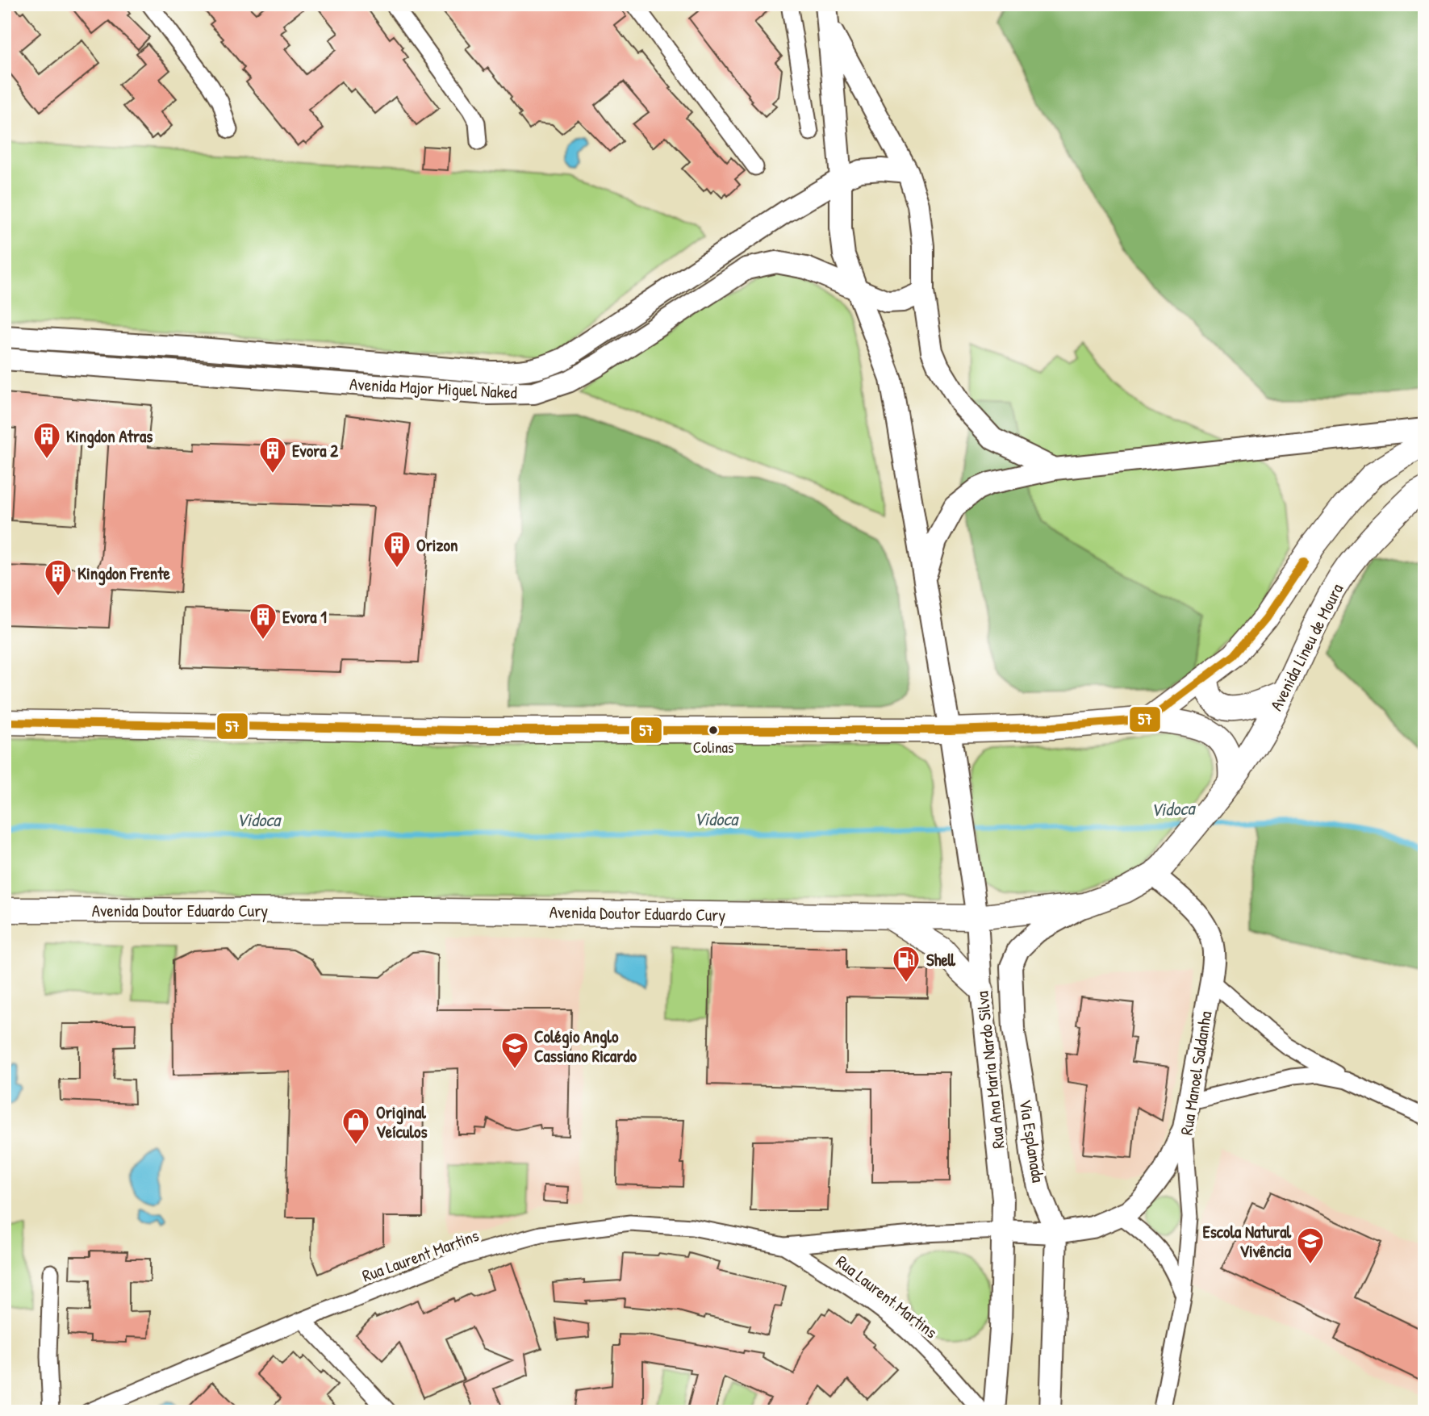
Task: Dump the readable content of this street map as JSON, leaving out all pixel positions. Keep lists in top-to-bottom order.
{
  "streets": {
    "main road": [
      "Avenida Major Miguel Naked",
      "Avenida Lineu de Moura",
      "Avenida Doutor Eduardo Cury",
      "Rua Ana Maria Nardo Silva",
      "Rua Manoel Saldanha",
      "Via Esplanada"
    ],
    "street": ["Rua Laurent Martins"]
  },
  "crossings": [
    ["Avenida Major Miguel Naked", "Rua Ana Maria Nardo Silva"],
    ["Avenida Lineu de Moura", "Avenida Doutor Eduardo Cury"],
    ["Avenida Doutor Eduardo Cury", "Rua Ana Maria Nardo Silva"],
    ["Avenida Doutor Eduardo Cury", "Rua Manoel Saldanha"],
    ["Avenida Doutor Eduardo Cury", "Via Esplanada"],
    ["Rua Ana Maria Nardo Silva", "Rua Laurent Martins"]
  ],
  "water": ["Vidoca"],
  "places": {
    "building": [
      "Kingdon Atras",
      "Evora 2",
      "Orizon",
      "Kingdon Frente",
      "Evora 1"
    ],
    "other": ["Colinas"],
    "fuel station": ["Shell"],
    "school or university": ["Colégio Anglo Cassiano Ricardo", "Escola Natural Vivência"],
    "shop": ["Original Veículos"]
  },
  "lines": ["transit line 57"]
}
